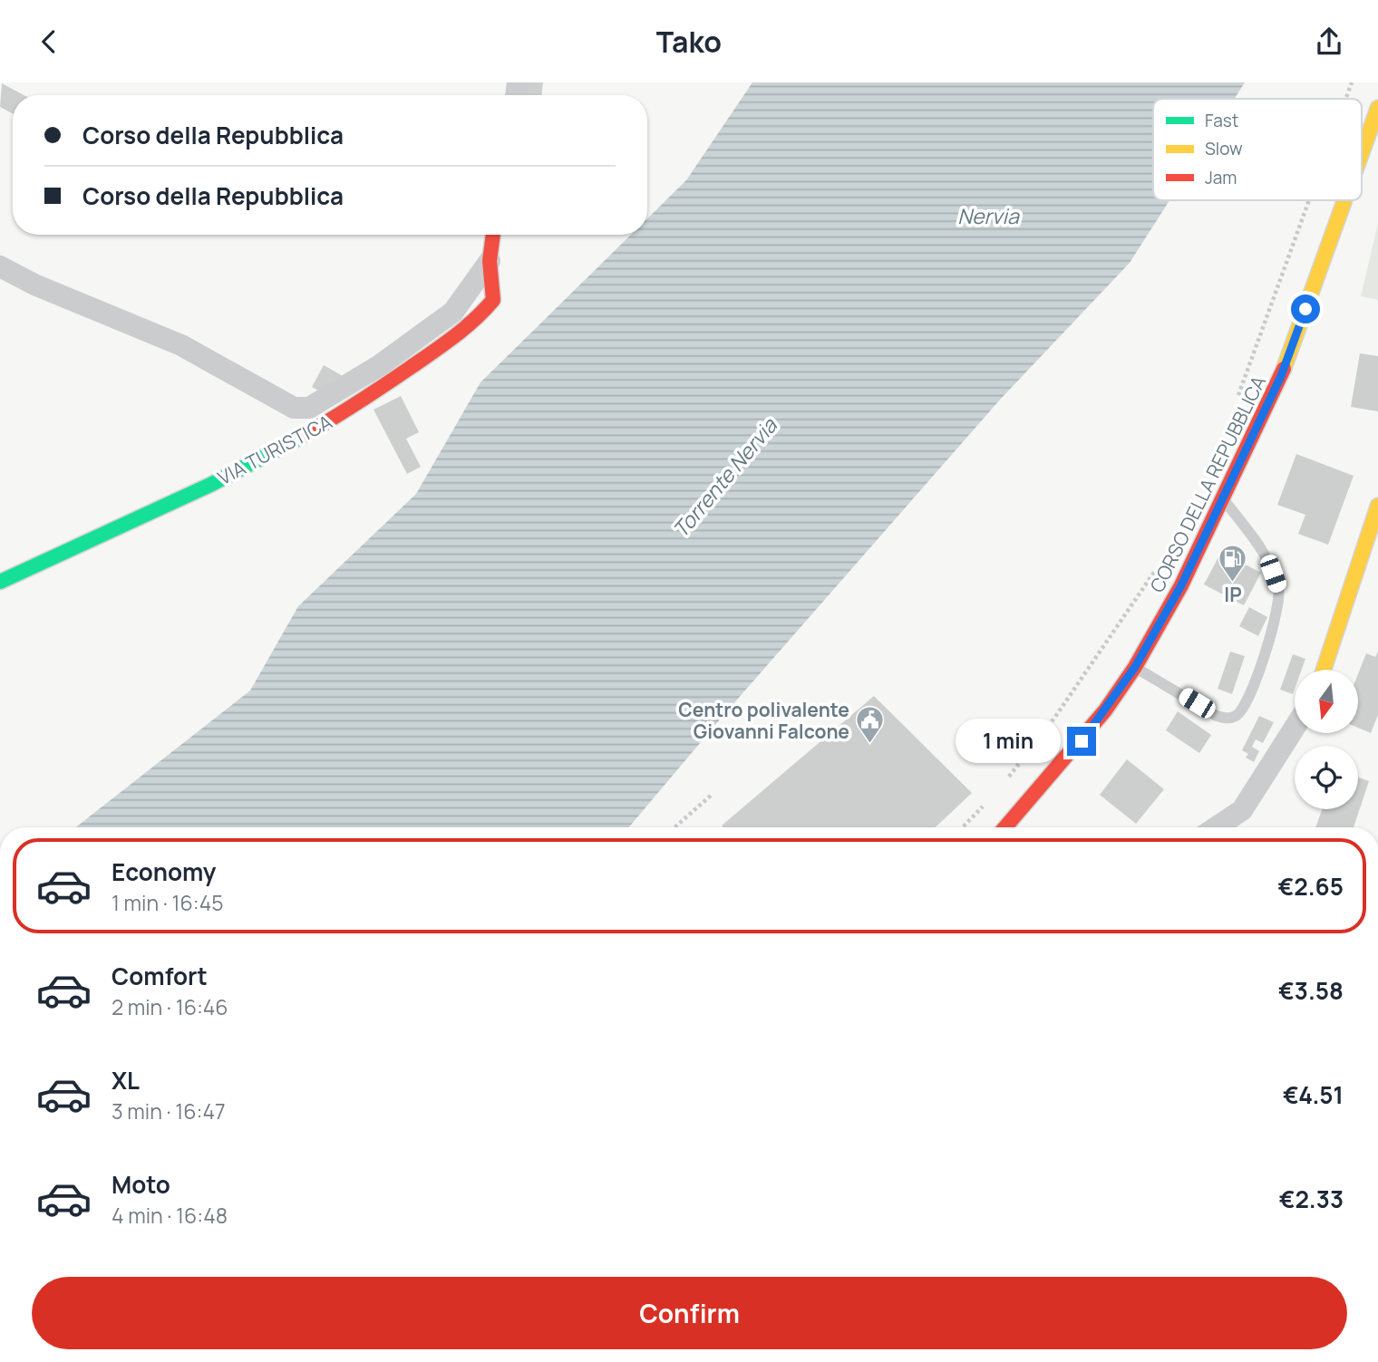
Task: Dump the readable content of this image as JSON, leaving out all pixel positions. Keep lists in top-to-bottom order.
{
  "streets": {
    "main road": ["VIA TURISTICA", "CORSO DELLA REPUBBLICA"]
  },
  "water": ["Nervia", "Torrente Nervia"],
  "places": {
    "fuel station": ["IP"],
    "public building": ["Centro polivalente Giovanni Falcone"]
  },
  "legend": ["Fast", "Slow", "Jam"],
  "north": "bottom",
  "page": {
    "header": "Tako",
    "banner": ["Corso della Repubblica", "Corso della Repubblica"],
    "bubble": "1 min",
    "list": [
      {
        "name": "Economy",
        "note": "1 min · 16:45",
        "value": "€2.65"
      },
      {
        "name": "Comfort",
        "note": "2 min · 16:46",
        "value": "€3.58"
      },
      {
        "name": "XL",
        "note": "3 min · 16:47",
        "value": "€4.51"
      },
      {
        "name": "Moto",
        "note": "4 min · 16:48",
        "value": "€2.33"
      }
    ],
    "buttons": "Confirm"
  }
}
